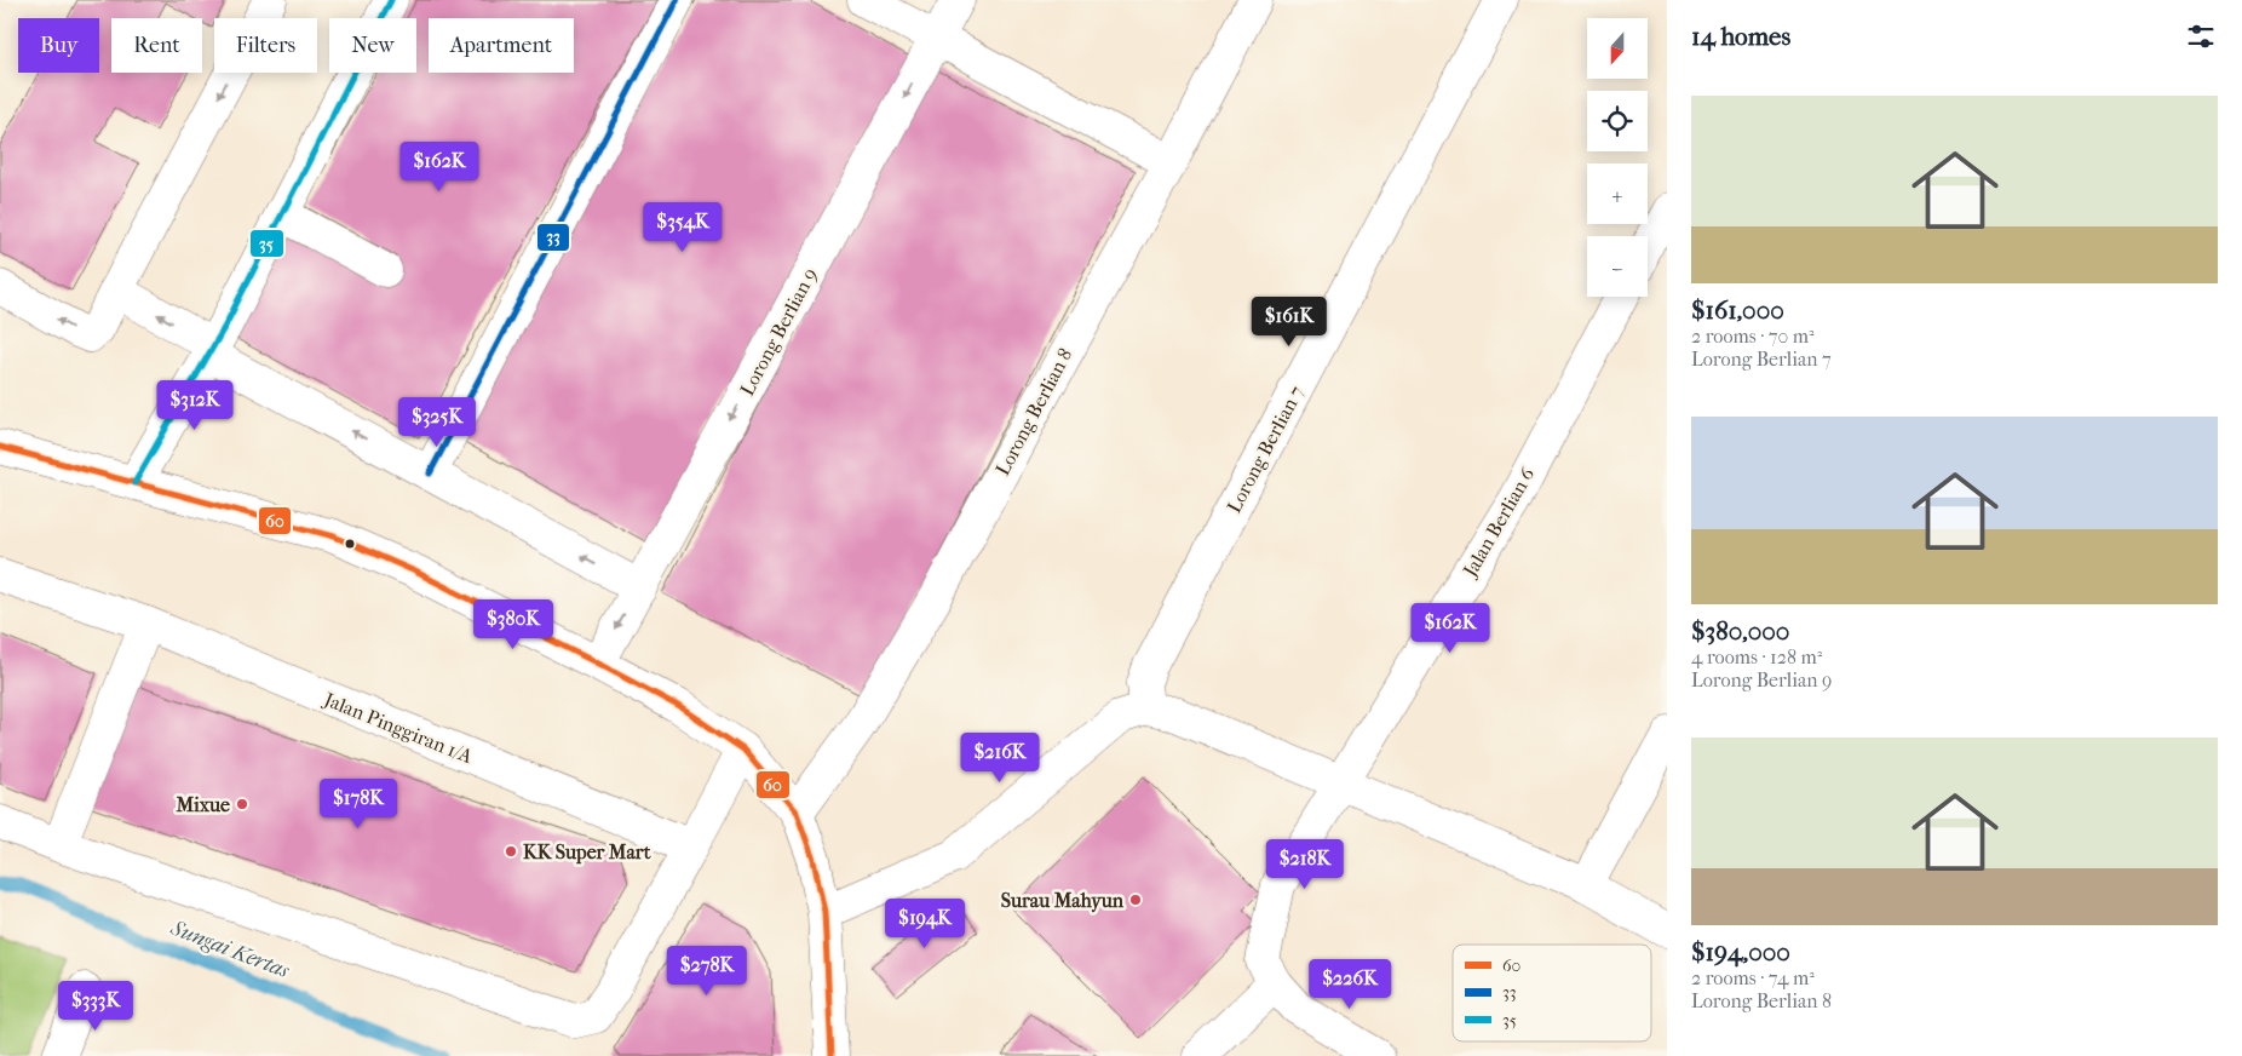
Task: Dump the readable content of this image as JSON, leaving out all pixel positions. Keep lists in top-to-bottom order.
{
  "streets": {
    "street": [
      "Lorong Berlian 9",
      "Lorong Berlian 8",
      "Lorong Berlian 7",
      "Jalan Berlian 6",
      "Jalan Pinggiran 1/A"
    ]
  },
  "water": ["Sungai Kertas"],
  "places": ["Mixue", "KK Super Mart", "Surau Mahyun"],
  "lines": ["transit line 33", "transit line 35", "transit line 60"],
  "legend": ["60", "33", "35"],
  "north": "bottom",
  "page": {
    "heading": "14 homes",
    "map_buttons": ["+", "−"],
    "chip": [
      "Buy",
      "Rent",
      "Filters",
      "New",
      "Apartment"
    ],
    "list": [
      {
        "name": "$161,000",
        "note": "2 rooms · 70 m² · Lorong Berlian 7"
      },
      {
        "name": "$380,000",
        "note": "4 rooms · 128 m² · Lorong Berlian 9"
      },
      {
        "name": "$194,000",
        "note": "2 rooms · 74 m² · Lorong Berlian 8"
      }
    ],
    "price": [
      "$162K",
      "$354K",
      "$161K",
      "$312K",
      "$325K",
      "$380K",
      "$162K",
      "$216K",
      "$178K",
      "$218K",
      "$194K",
      "$278K",
      "$226K",
      "$333K"
    ]
  }
}
